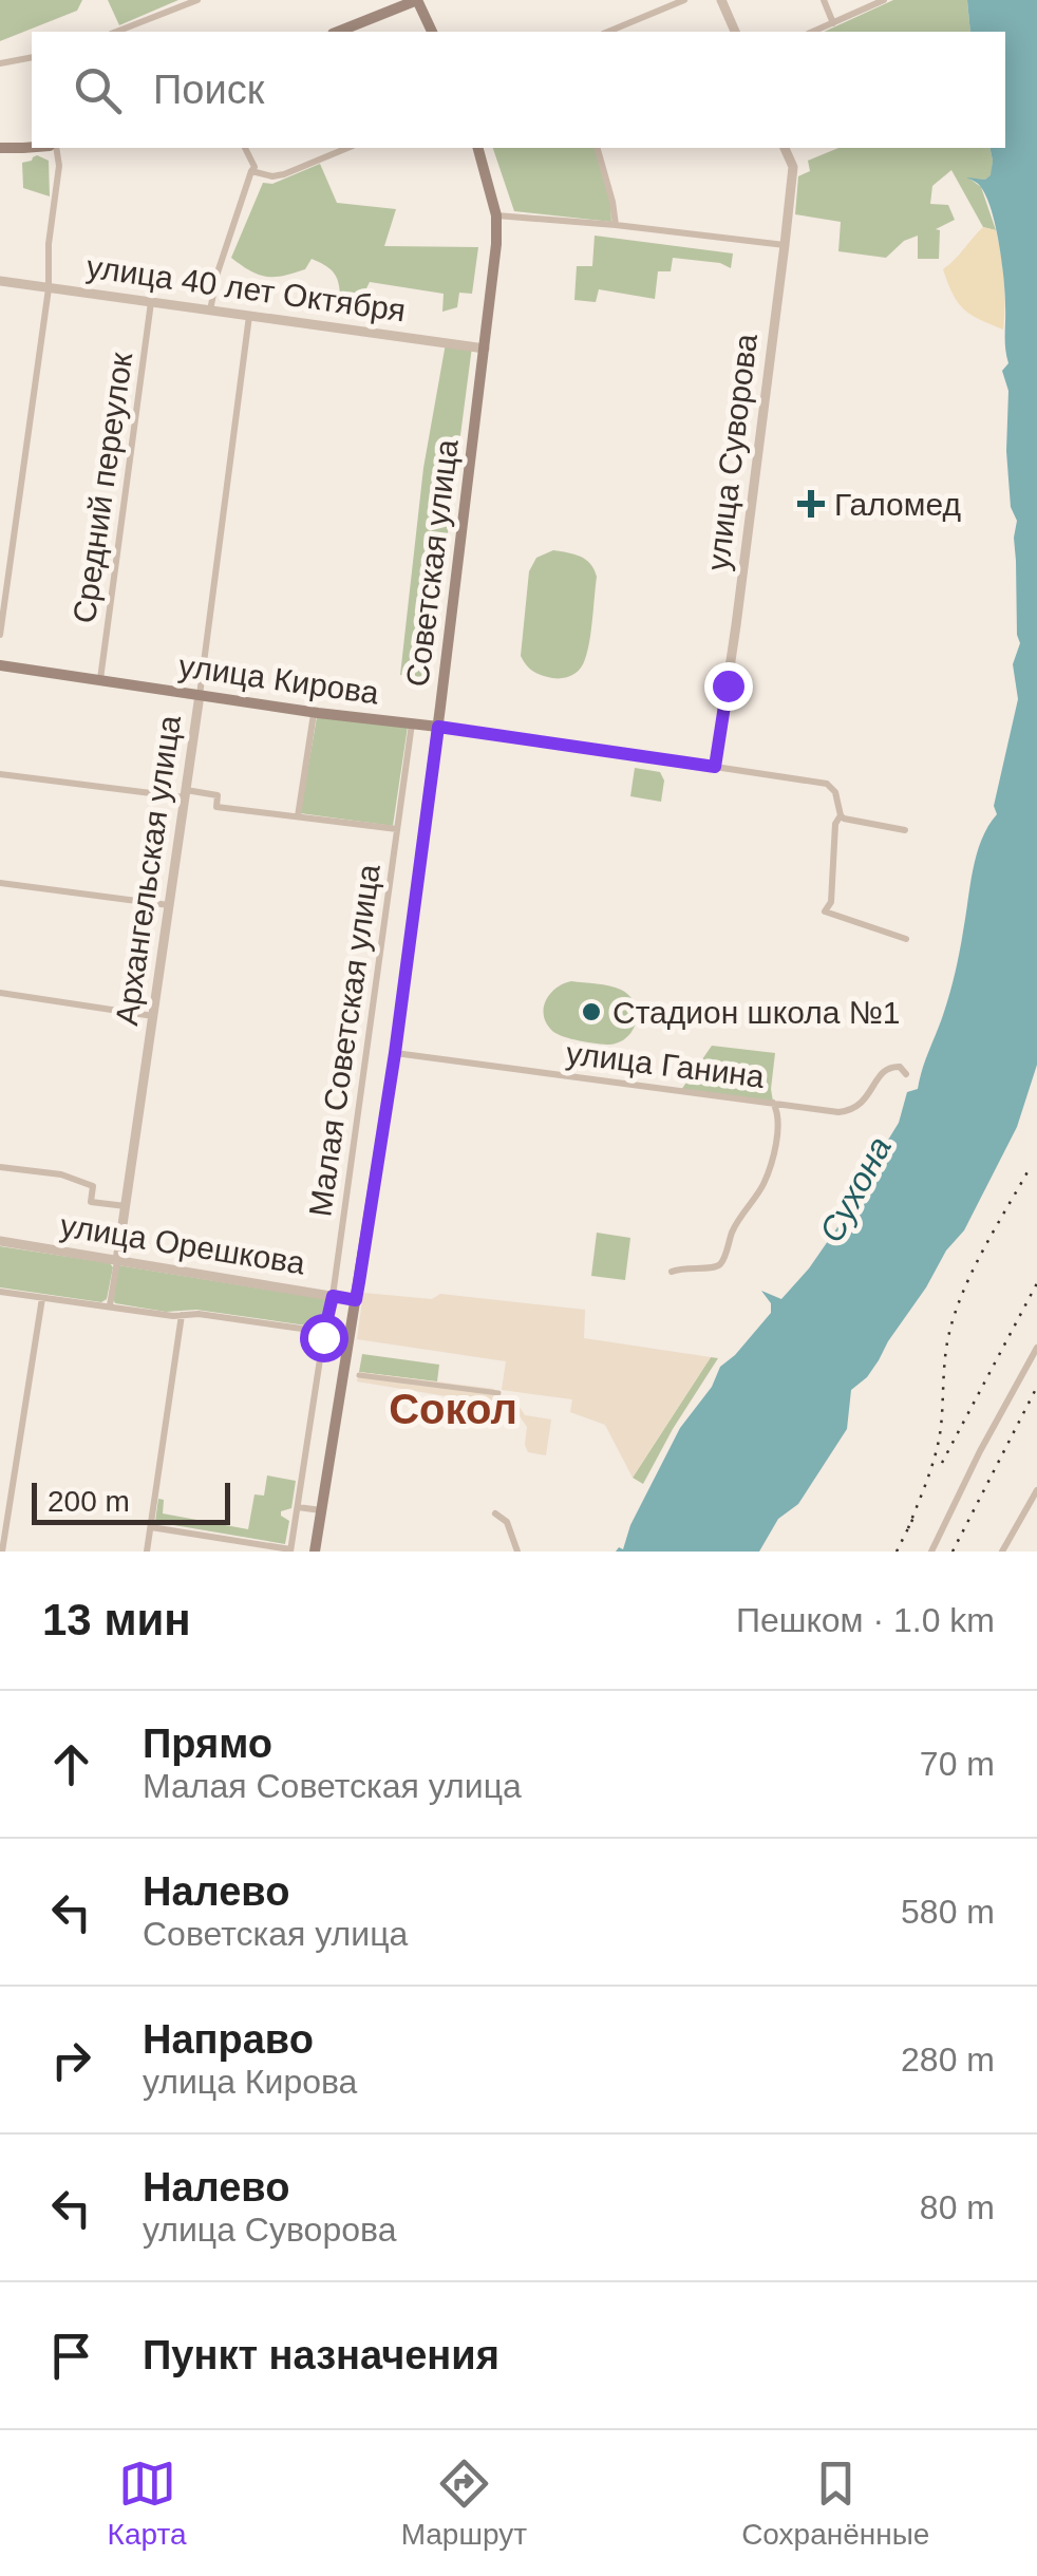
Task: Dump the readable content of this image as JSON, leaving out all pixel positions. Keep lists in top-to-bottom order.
{
  "streets": {
    "main road": ["Советская улица", "улица Кирова"],
    "street": [
      "улица 40 лет Октября",
      "улица Суворова",
      "Средний переулок",
      "Архангельская улица",
      "Малая Советская улица",
      "улица Ганина",
      "улица Орешкова"
    ]
  },
  "crossings": [
    ["улица 40 лет Октября", "Средний переулок"],
    ["улица 40 лет Октября", "Советская улица"],
    ["улица 40 лет Октября", "Архангельская улица"],
    ["улица Суворова", "улица Кирова"],
    ["Средний переулок", "улица Кирова"],
    ["Советская улица", "улица Кирова"],
    ["Советская улица", "улица Ганина"],
    ["Советская улица", "улица Орешкова"],
    ["улица Кирова", "Архангельская улица"],
    ["улица Кирова", "Малая Советская улица"],
    ["Архангельская улица", "улица Орешкова"],
    ["Малая Советская улица", "улица Орешкова"]
  ],
  "districts": ["Сокол"],
  "water": ["Сухона"],
  "places": {
    "health": ["Галомед"],
    "other": ["Стадион школа №1"]
  },
  "scale_bar": "200 m",
  "page": {
    "search": "Поиск",
    "scale": "200 m",
    "heading": ["13 мин", "Пешком · 1.0 km"],
    "list": [
      ["Прямо", "Малая Советская улица", "70 m"],
      ["Налево", "Советская улица", "580 m"],
      ["Направо", "улица Кирова", "280 m"],
      ["Налево", "улица Суворова", "80 m"],
      "Пункт назначения"
    ],
    "nav": ["Карта", "Маршрут", "Сохранённые"]
  }
}
